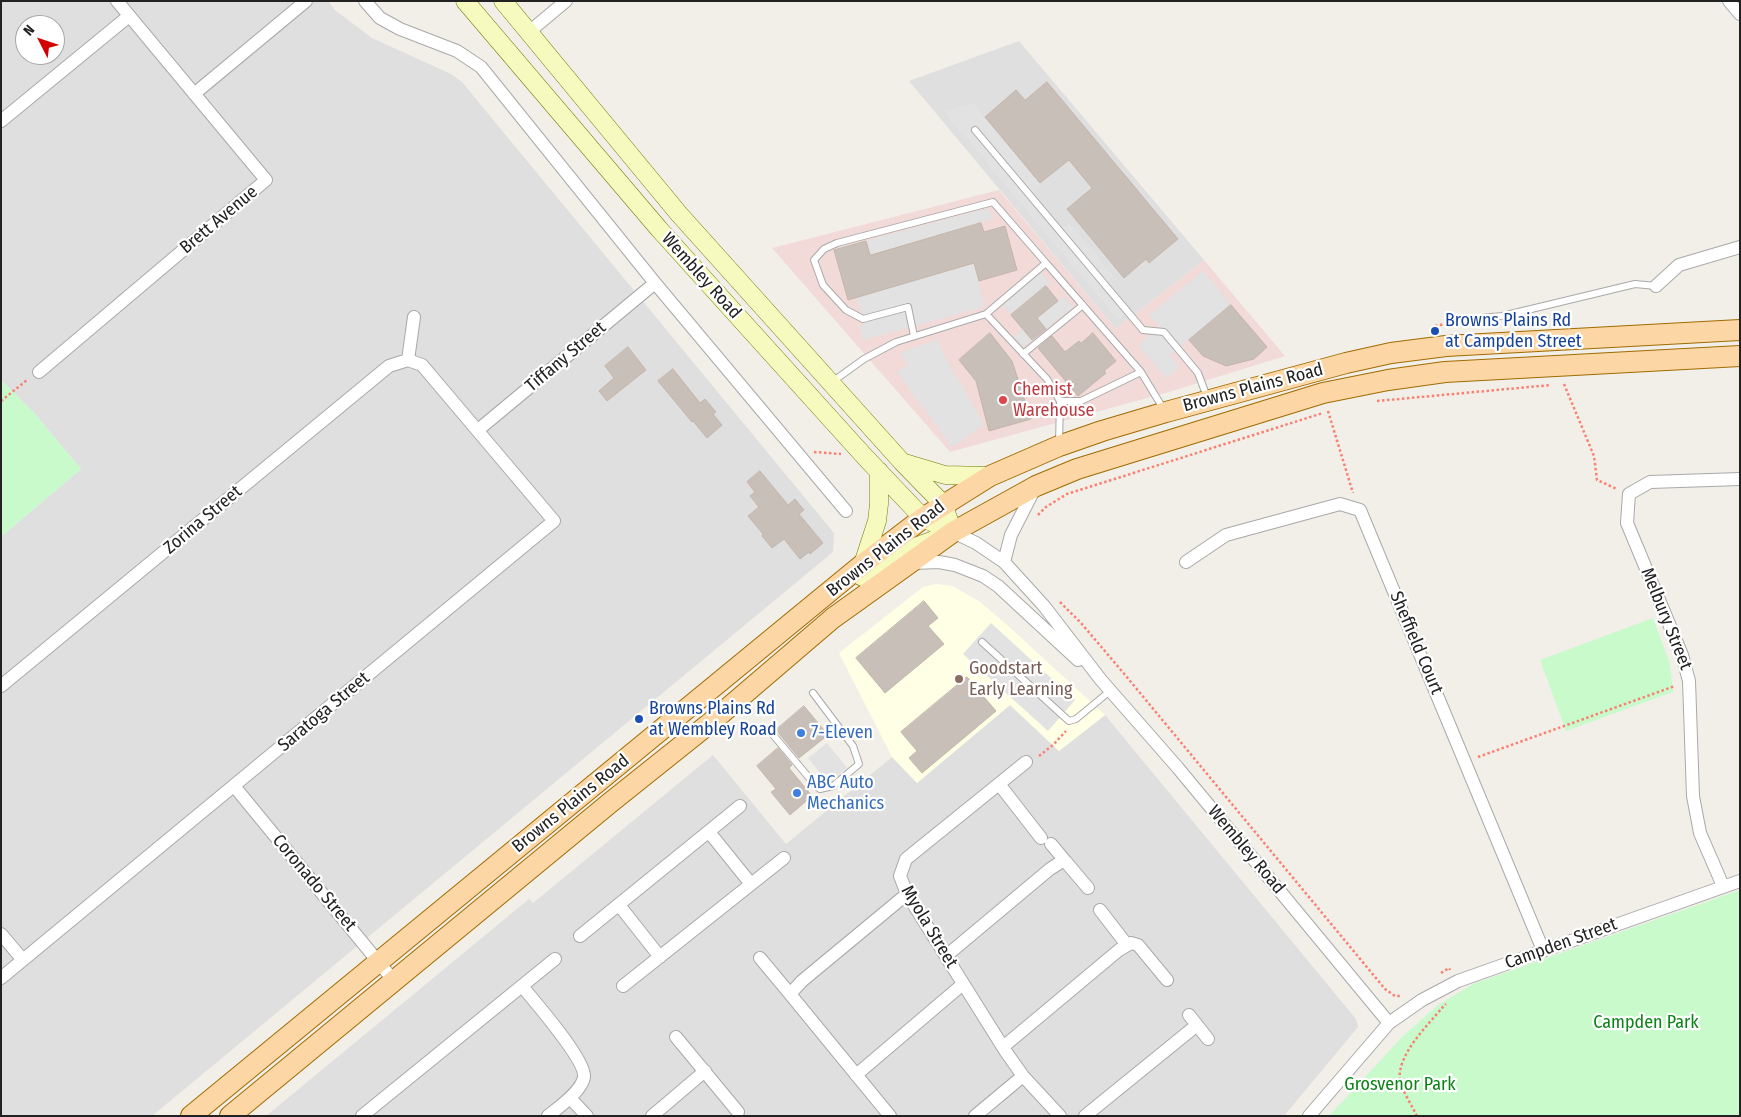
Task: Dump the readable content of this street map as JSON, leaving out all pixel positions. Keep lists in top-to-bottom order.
{
  "streets": {
    "main road": ["Wembley Road", "Browns Plains Road"],
    "street": [
      "Brett Avenue",
      "Tiffany Street",
      "Zorina Street",
      "Melbury Street",
      "Sheffield Court",
      "Saratoga Street",
      "Coronado Street",
      "Myola Street",
      "Campden Street"
    ]
  },
  "crossings": [
    ["Wembley Road", "Browns Plains Road"],
    ["Wembley Road", "Campden Street"],
    ["Tiffany Street", "Saratoga Street"],
    ["Browns Plains Road", "Coronado Street"],
    ["Melbury Street", "Campden Street"],
    ["Sheffield Court", "Campden Street"],
    ["Saratoga Street", "Coronado Street"]
  ],
  "parks": ["Campden Park", "Grosvenor Park"],
  "places": [
    "Browns Plains Rd at Campden Street",
    "Chemist Warehouse",
    "Goodstart Early Learning",
    "Browns Plains Rd at Wembley Road",
    "7-Eleven",
    "ABC Auto Mechanics"
  ],
  "north": "top left"
}
